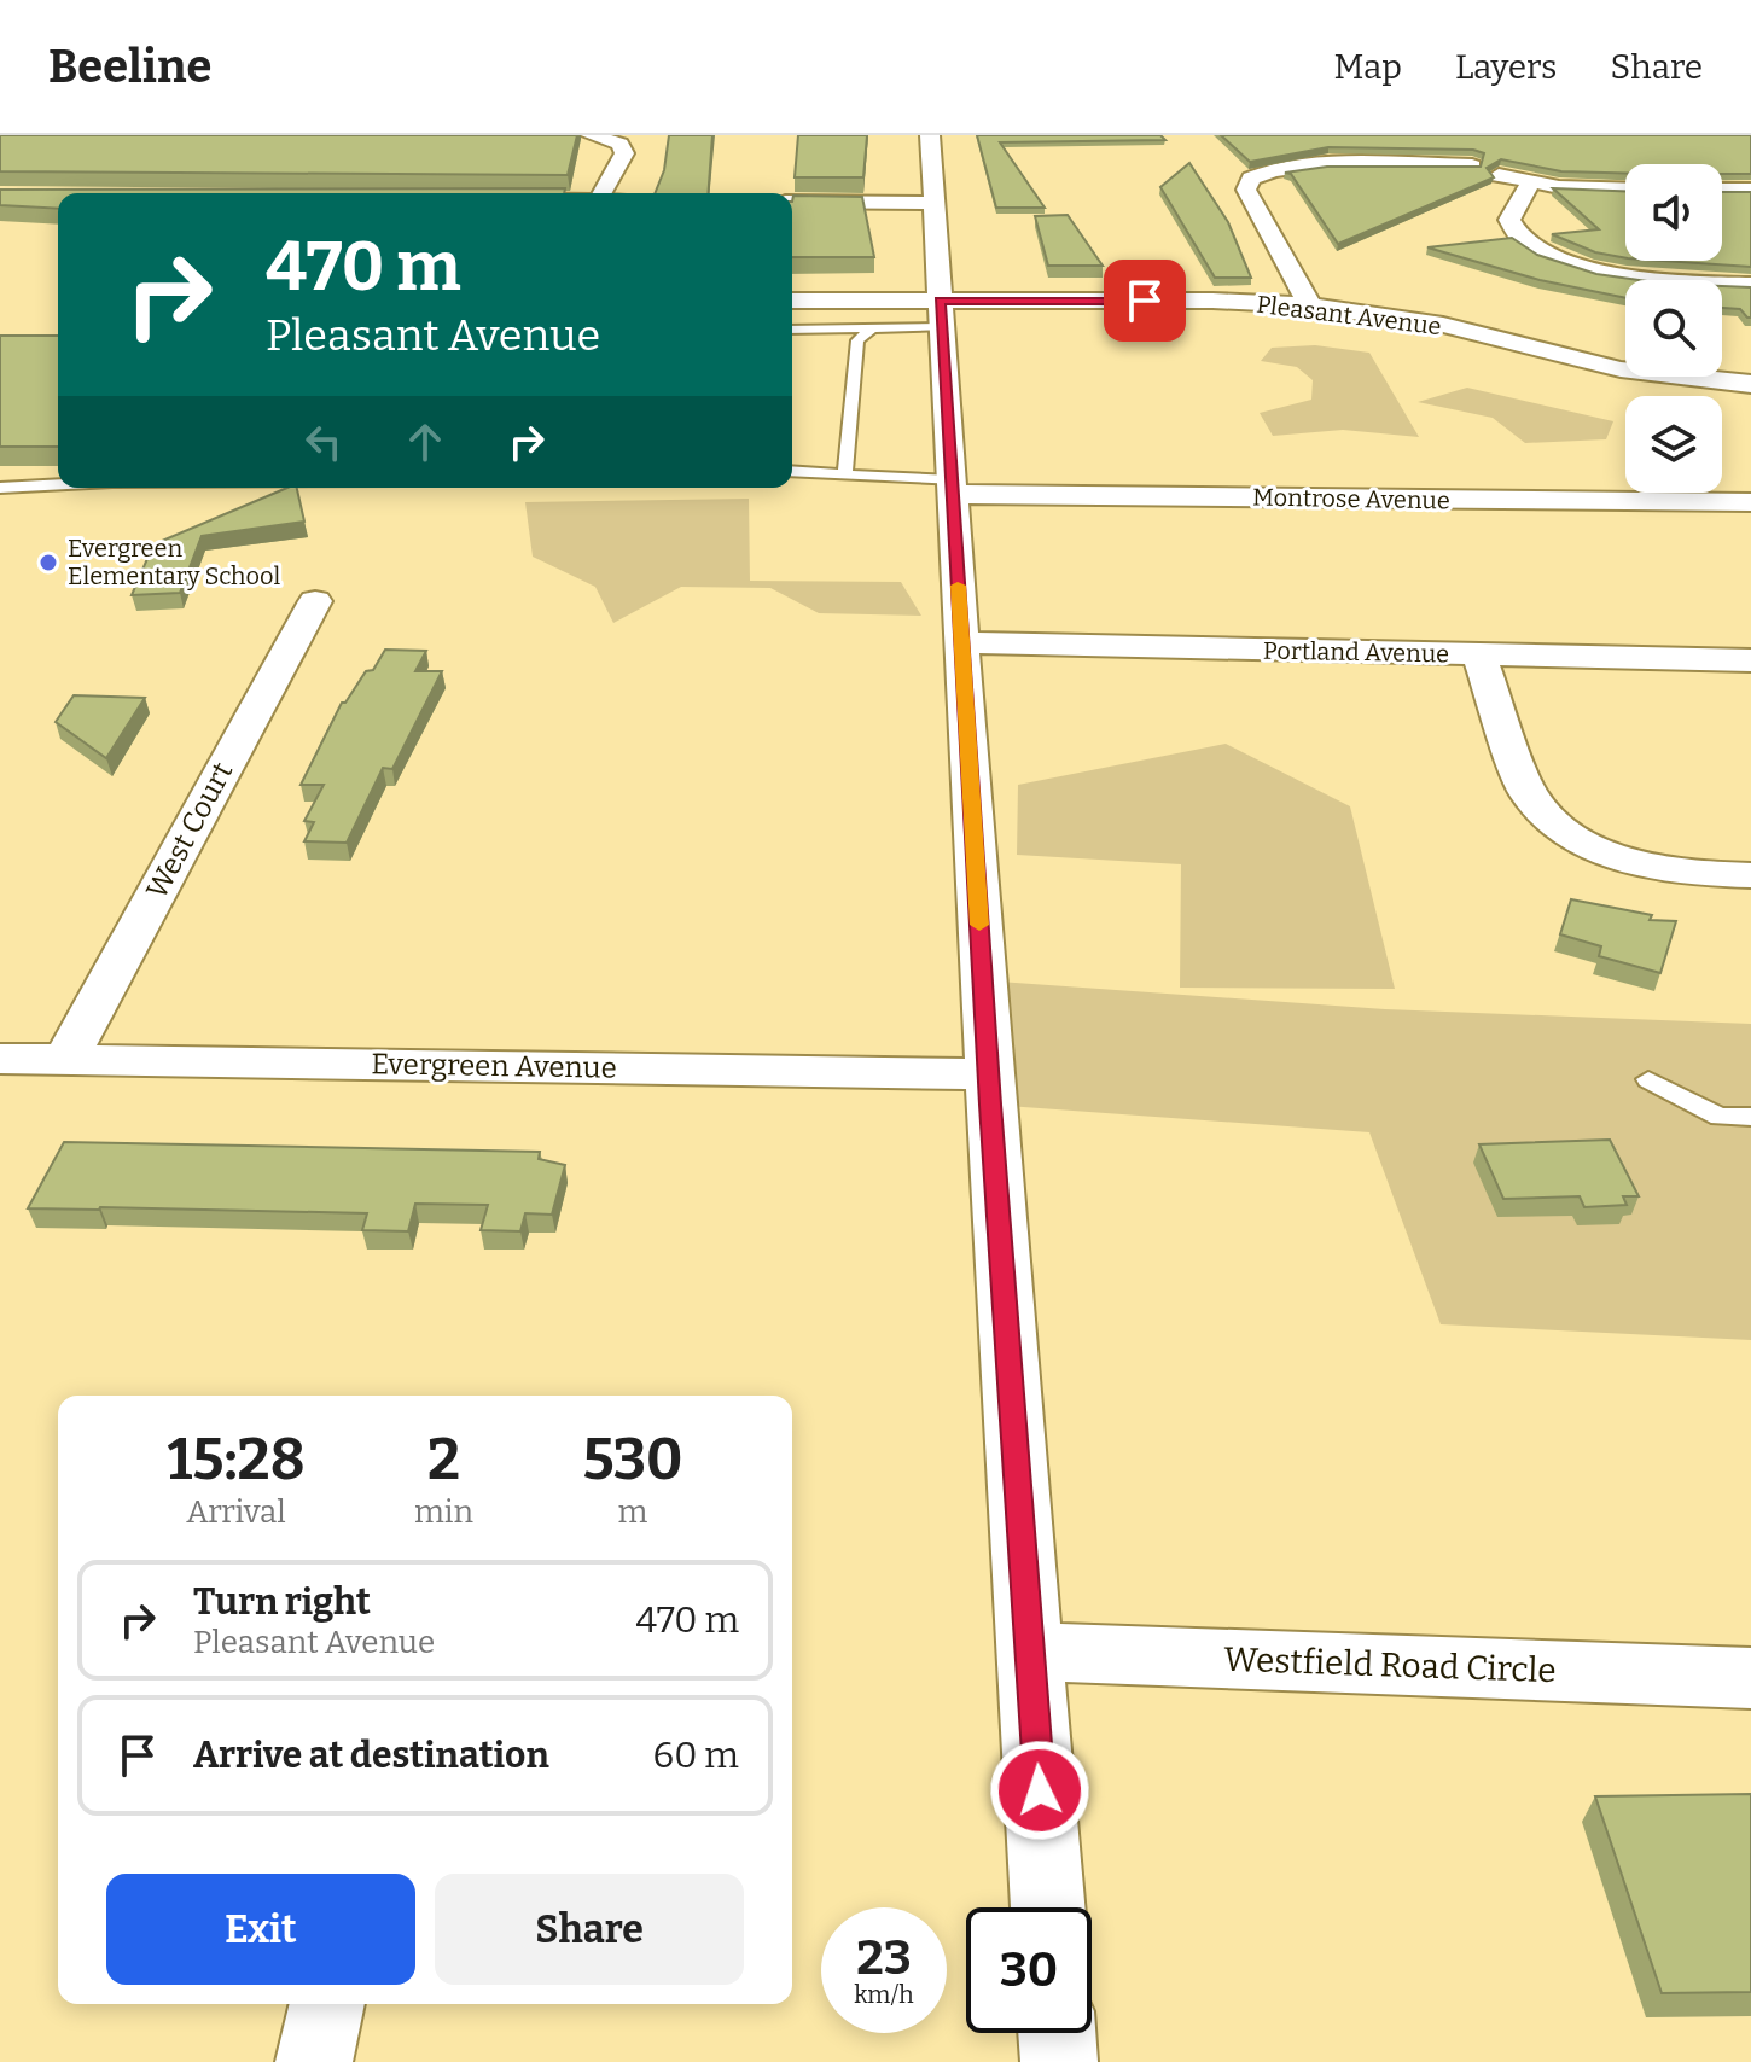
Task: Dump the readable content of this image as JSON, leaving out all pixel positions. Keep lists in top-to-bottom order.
{
  "streets": {
    "street": [
      "Pleasant Avenue",
      "Montrose Avenue",
      "Portland Avenue",
      "West Court",
      "Evergreen Avenue",
      "Westfield Road Circle"
    ]
  },
  "crossings": [
    ["West Court", "Evergreen Avenue"]
  ],
  "places": ["Evergreen Elementary School"],
  "page": {
    "header": "Beeline",
    "nav": ["Map", "Layers", "Share"],
    "turn": ["470 m", "Pleasant Avenue"],
    "eta": [
      "15:28",
      "Arrival",
      "2",
      "min",
      "530",
      "m"
    ],
    "list": [
      {
        "name": "Turn right",
        "note": "Pleasant Avenue",
        "value": "470 m"
      },
      {
        "name": "Arrive at destination",
        "value": "60 m"
      }
    ],
    "buttons": ["Exit", "Share"],
    "speed": "23 km/h",
    "limit": "30"
  }
}
